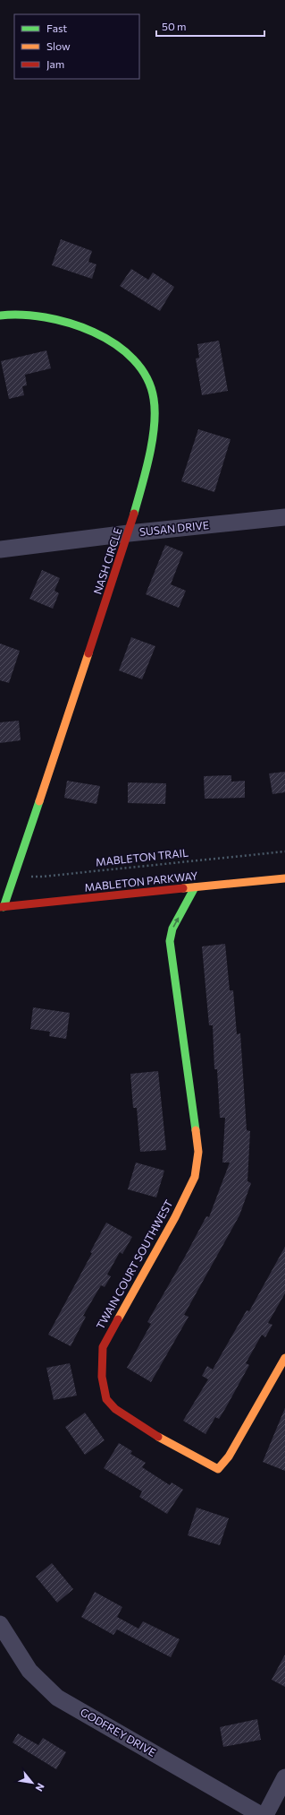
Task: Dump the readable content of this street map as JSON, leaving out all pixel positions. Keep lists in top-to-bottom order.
{
  "streets": {
    "street": [
      "SUSAN DRIVE",
      "NASH CIRCLE",
      "MABLETON PARKWAY",
      "TWAIN COURT SOUTHWEST",
      "GODFREY DRIVE"
    ],
    "path": ["MABLETON TRAIL"]
  },
  "crossings": [
    ["SUSAN DRIVE", "NASH CIRCLE"],
    ["NASH CIRCLE", "MABLETON TRAIL"],
    ["NASH CIRCLE", "MABLETON PARKWAY"],
    ["MABLETON PARKWAY", "TWAIN COURT SOUTHWEST"]
  ],
  "legend": ["Fast", "Slow", "Jam"],
  "scale_bar": "50 m",
  "north": "bottom right"
}
